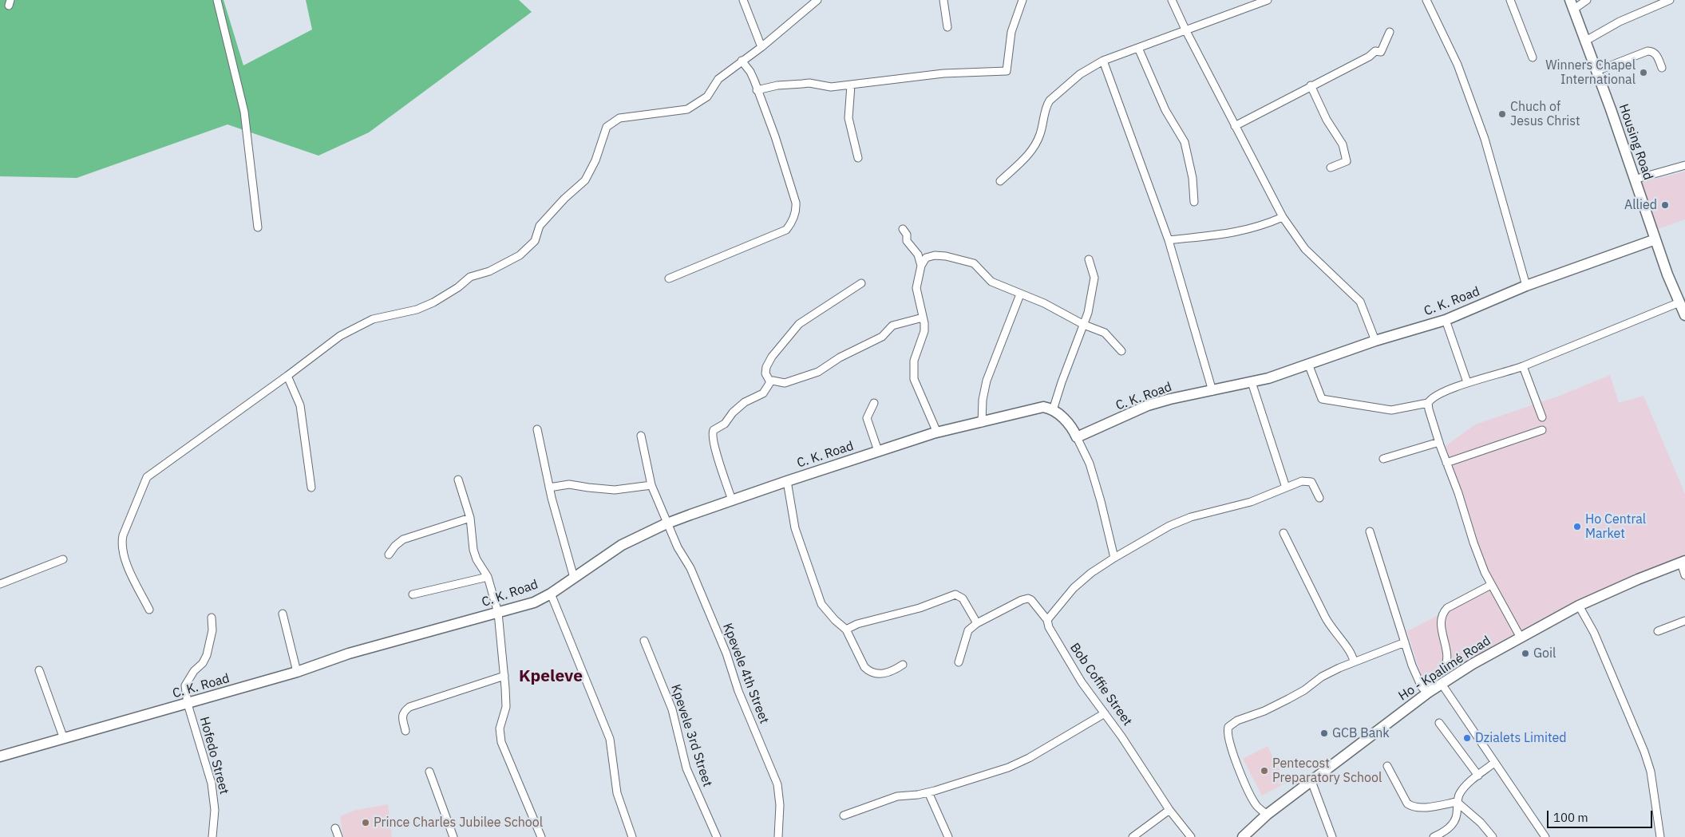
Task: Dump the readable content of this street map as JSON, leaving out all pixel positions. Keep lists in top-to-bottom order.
{
  "streets": {
    "street": [
      "Housing Road",
      "C. K. Road",
      "Ho - Kpalimé Road",
      "Kpevele 4th Street",
      "Bob Coffie Street",
      "Kpevele 3rd Street",
      "Hofedo Street"
    ]
  },
  "crossings": [
    ["Housing Road", "C. K. Road"],
    ["C. K. Road", "Kpevele 4th Street"],
    ["C. K. Road", "Hofedo Street"]
  ],
  "districts": ["Kpeleve"],
  "places": [
    "Winners Chapel International",
    "Chuch of Jesus Christ",
    "Allied",
    "Ho Central Market",
    "Goil",
    "GCB Bank",
    "Dzialets Limited",
    "Pentecost Preparatory School",
    "Prince Charles Jubilee School"
  ],
  "scale_bar": "100 m"
}
